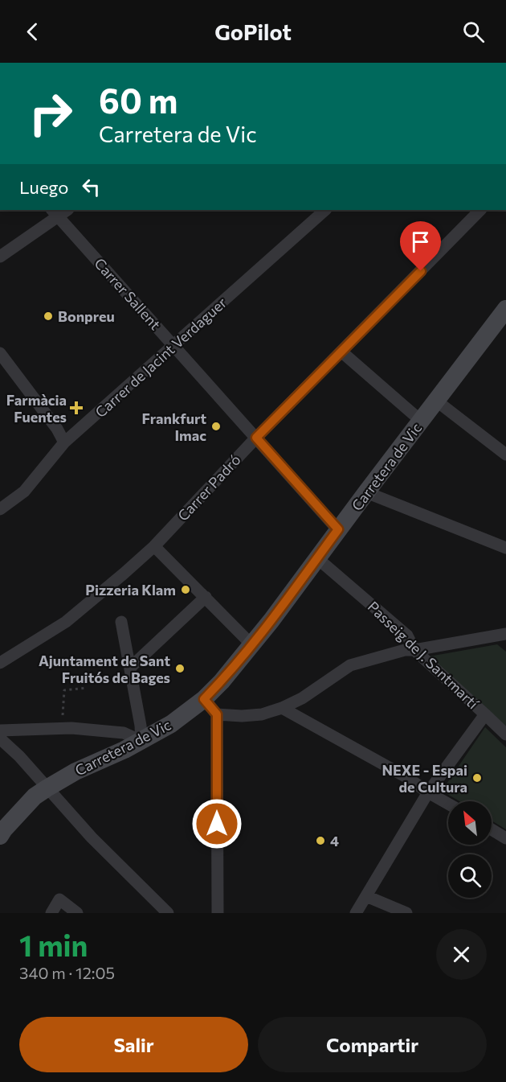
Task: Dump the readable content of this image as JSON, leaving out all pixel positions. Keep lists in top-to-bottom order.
{
  "streets": {
    "main road": ["Carretera de Vic"],
    "street": [
      "Carrer Sallent",
      "Carrer de Jacint Verdaguer",
      "Carrer Padró",
      "Passeig de J. Santmartí"
    ]
  },
  "crossings": [
    ["Carrer Sallent", "Carrer de Jacint Verdaguer"],
    ["Carrer Sallent", "Carretera de Vic"],
    ["Carrer Sallent", "Carrer Padró"],
    ["Carretera de Vic", "Passeig de J. Santmartí"]
  ],
  "places": {
    "other": [
      "Bonpreu",
      "Frankfurt Imac",
      "Pizzeria Klam",
      "Ajuntament de Sant Fruitós de Bages",
      "NEXE - Espai de Cultura",
      "4"
    ],
    "health": ["Farmàcia Fuentes"]
  },
  "north": "top left",
  "page": {
    "header": "GoPilot",
    "turn": ["60 m", "Carretera de Vic"],
    "then": "Luego",
    "heading": ["1 min", "340 m · 12:05"],
    "buttons": ["Salir", "Compartir"]
  }
}
